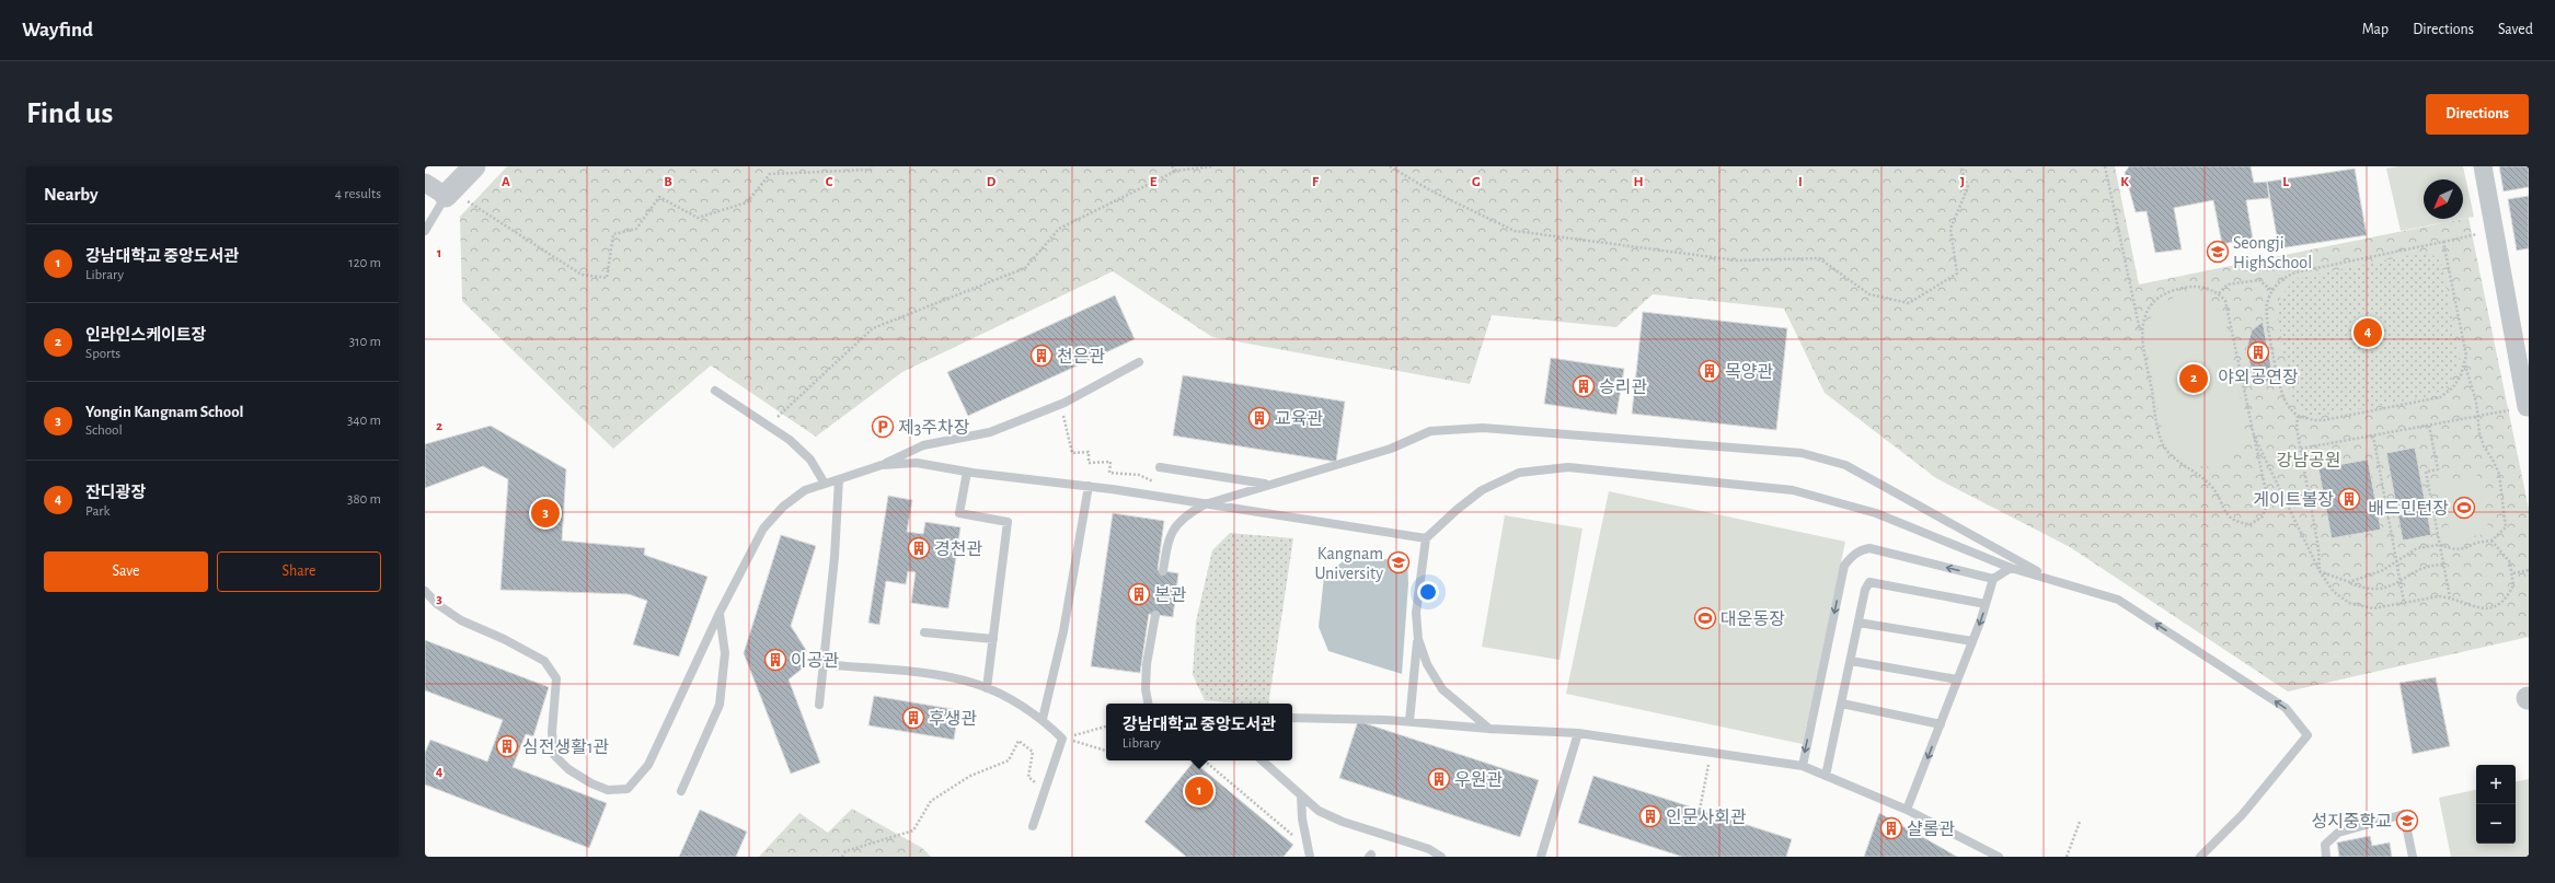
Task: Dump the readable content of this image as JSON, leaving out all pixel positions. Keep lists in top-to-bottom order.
{
  "parks": ["강남공원"],
  "places": {
    "school or university": ["Seongji HighSchool", "Kangnam University", "성지중학교"],
    "building": [
      "야외공연장",
      "천은관",
      "목양관",
      "승리관",
      "교육관",
      "게이트볼장",
      "경천관",
      "본관",
      "이공관",
      "후생관",
      "심전생활1관",
      "우원관",
      "인문사회관",
      "샬롬관"
    ],
    "parking": ["제3주차장"],
    "sports": ["배드민턴장", "대운동장"]
  },
  "north": "bottom left",
  "page": {
    "header": "Wayfind",
    "nav": ["Map", "Directions", "Saved"],
    "buttons": [
      "Directions",
      ["Save", "Share"]
    ],
    "title": "Find us",
    "heading": ["Nearby", "4 results"],
    "list": [
      {
        "mark": "1",
        "name": "강남대학교 중앙도서관",
        "note": "Library",
        "value": "120 m"
      },
      {
        "mark": "2",
        "name": "인라인스케이트장",
        "note": "Sports",
        "value": "310 m"
      },
      {
        "mark": "3",
        "name": "Yongin Kangnam School",
        "note": "School",
        "value": "340 m"
      },
      {
        "mark": "4",
        "name": "잔디광장",
        "note": "Park",
        "value": "380 m"
      }
    ],
    "pins": [
      "4",
      "2",
      "3",
      "1"
    ],
    "popup": ["강남대학교 중앙도서관", "Library"],
    "map_buttons": ["+", "−"]
  },
  "grid": {
    "columns": [
      "A",
      "B",
      "C",
      "D",
      "E",
      "F",
      "G",
      "H",
      "I",
      "J",
      "K",
      "L"
    ],
    "rows": [
      "1",
      "2",
      "3",
      "4"
    ]
  }
}
